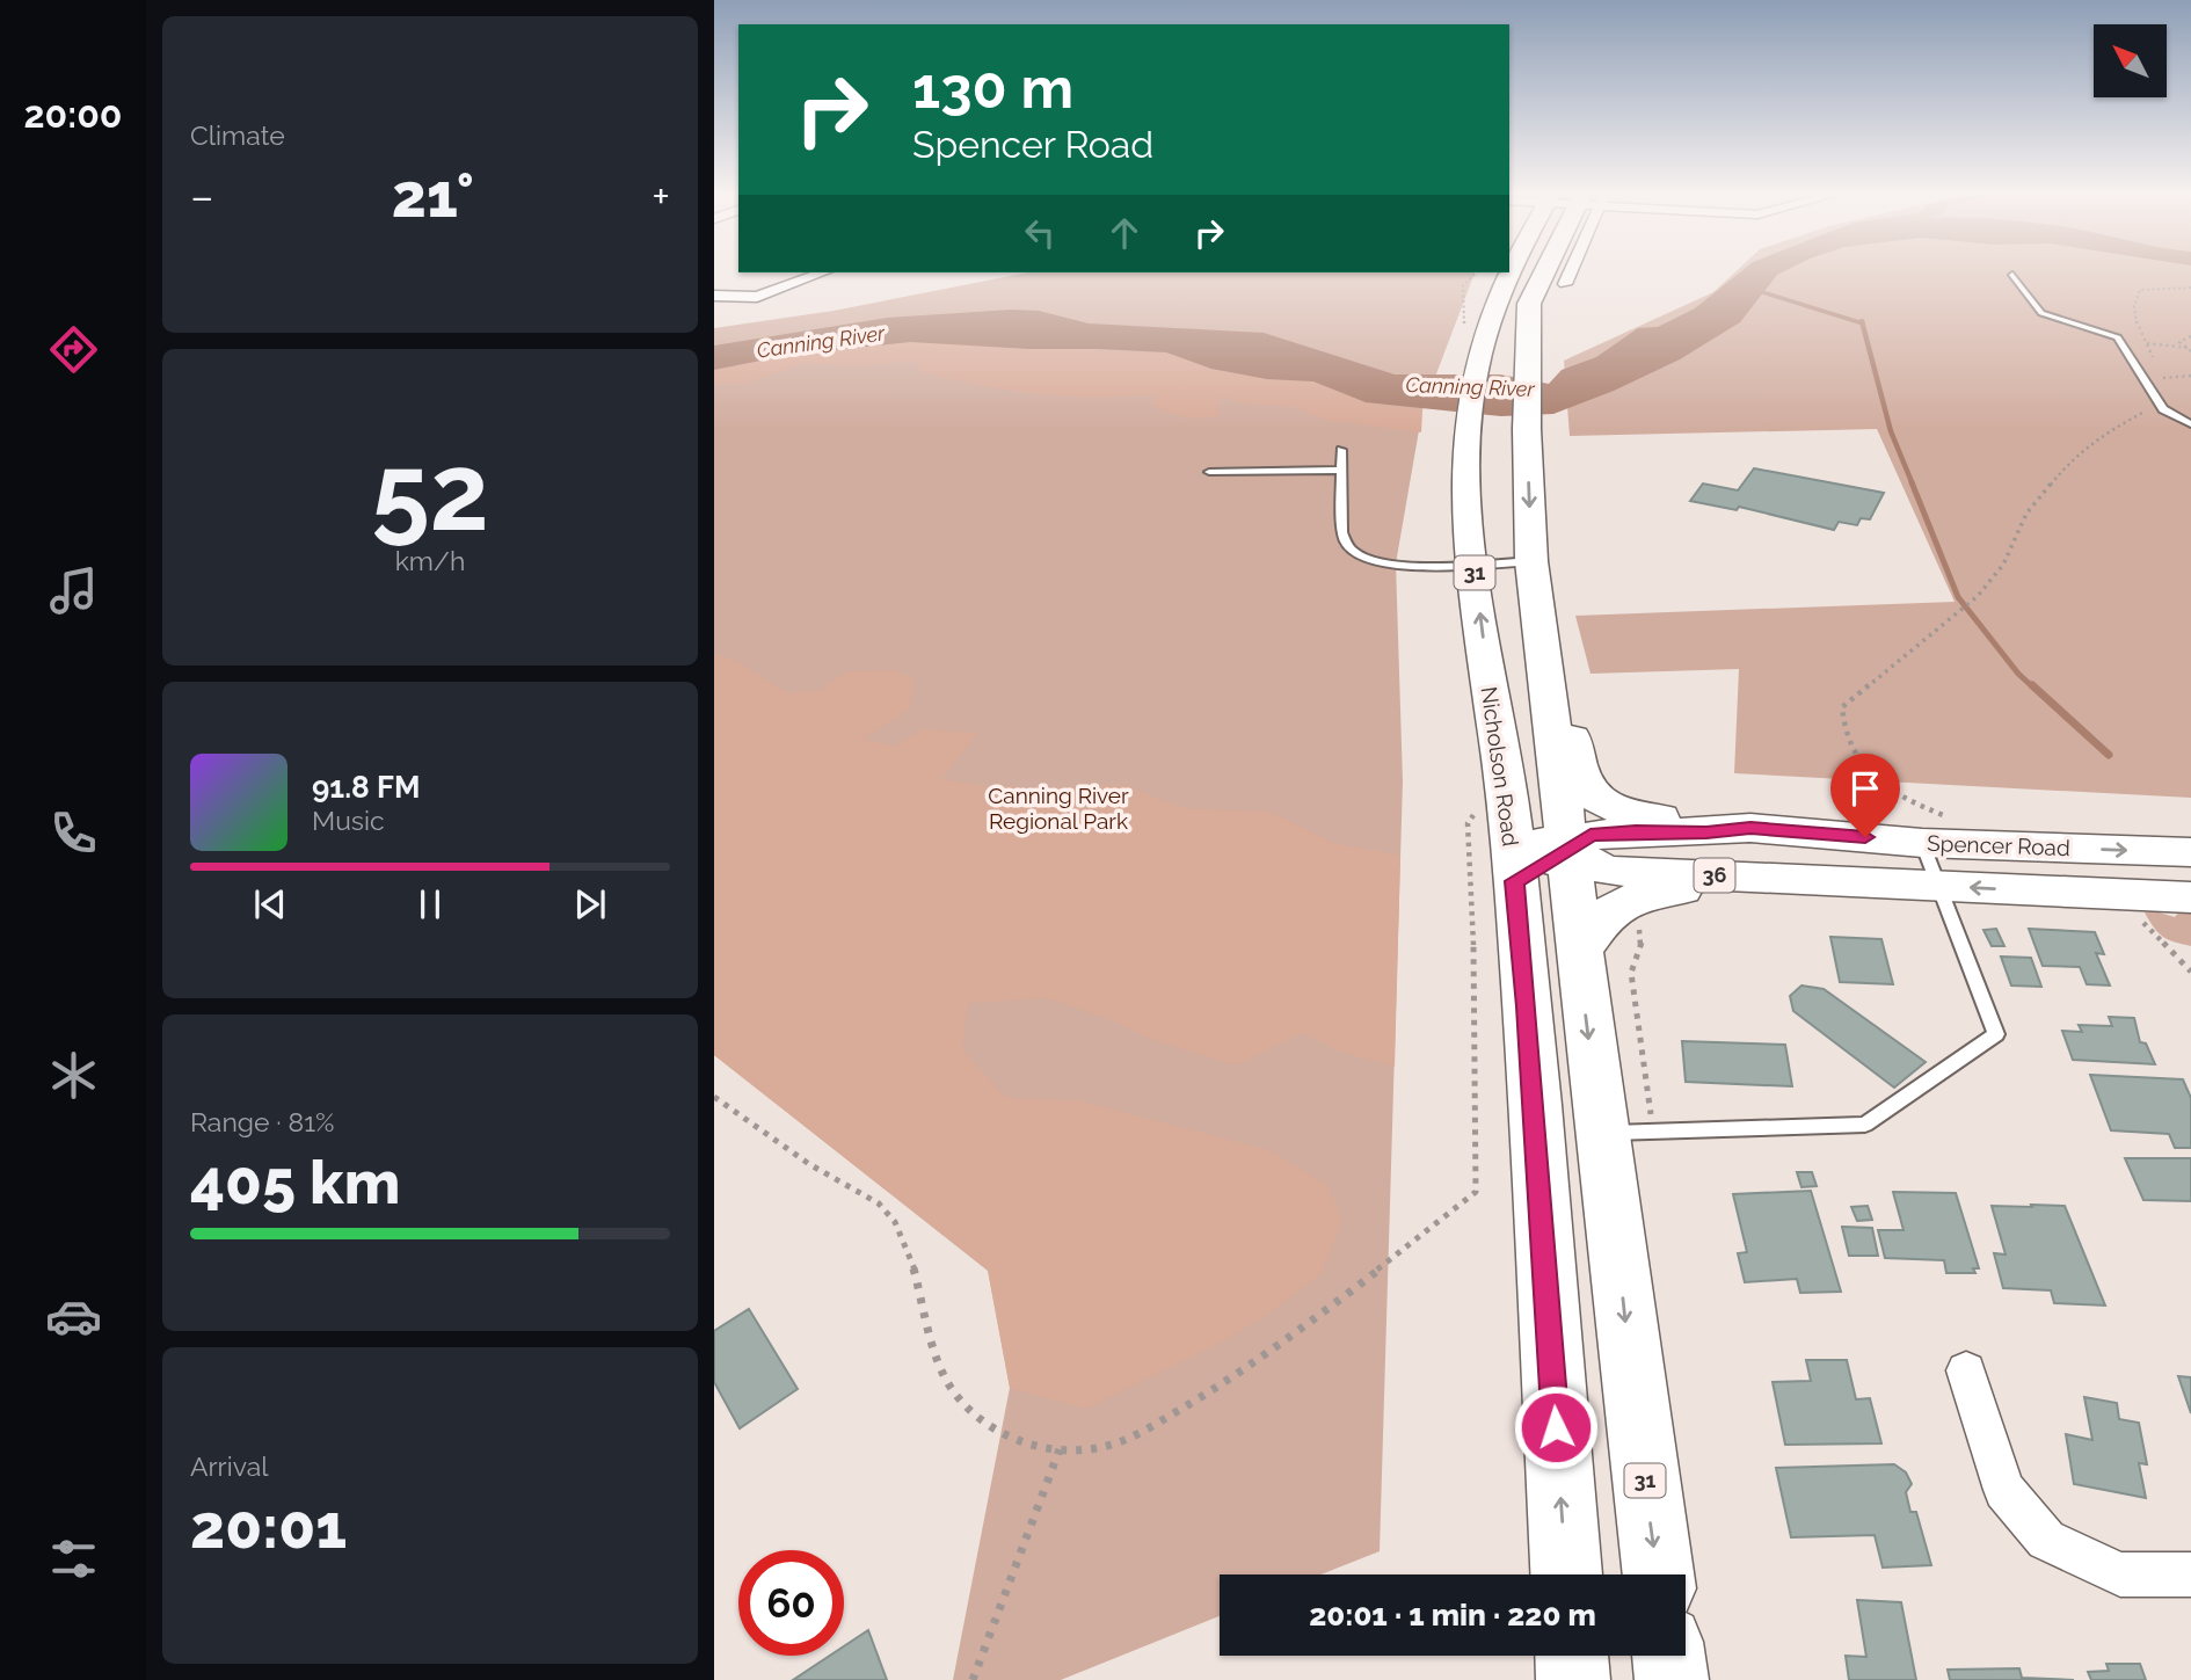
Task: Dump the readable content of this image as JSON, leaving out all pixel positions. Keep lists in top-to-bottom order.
{
  "streets": {
    "main road": [
      "31",
      "Nicholson Road",
      "Spencer Road",
      "36"
    ]
  },
  "crossings": [
    ["31", "Spencer Road"],
    ["31", "36"],
    ["Nicholson Road", "Spencer Road"],
    ["Spencer Road", "36"]
  ],
  "water": ["Canning River"],
  "parks": ["Canning River Regional Park"],
  "north": "top left",
  "page": {
    "tabs": "20:00",
    "tile": [
      "Climate",
      ["52", "km/h"],
      ["Range · 81%", "405 km"],
      ["Arrival", "20:01"]
    ],
    "turn": ["130 m", "Spencer Road"],
    "heat": ["−", "21°", "+"],
    "song": ["91.8 FM", "Music"],
    "limit": "60",
    "trip": "20:01 · 1 min · 220 m"
  }
}
